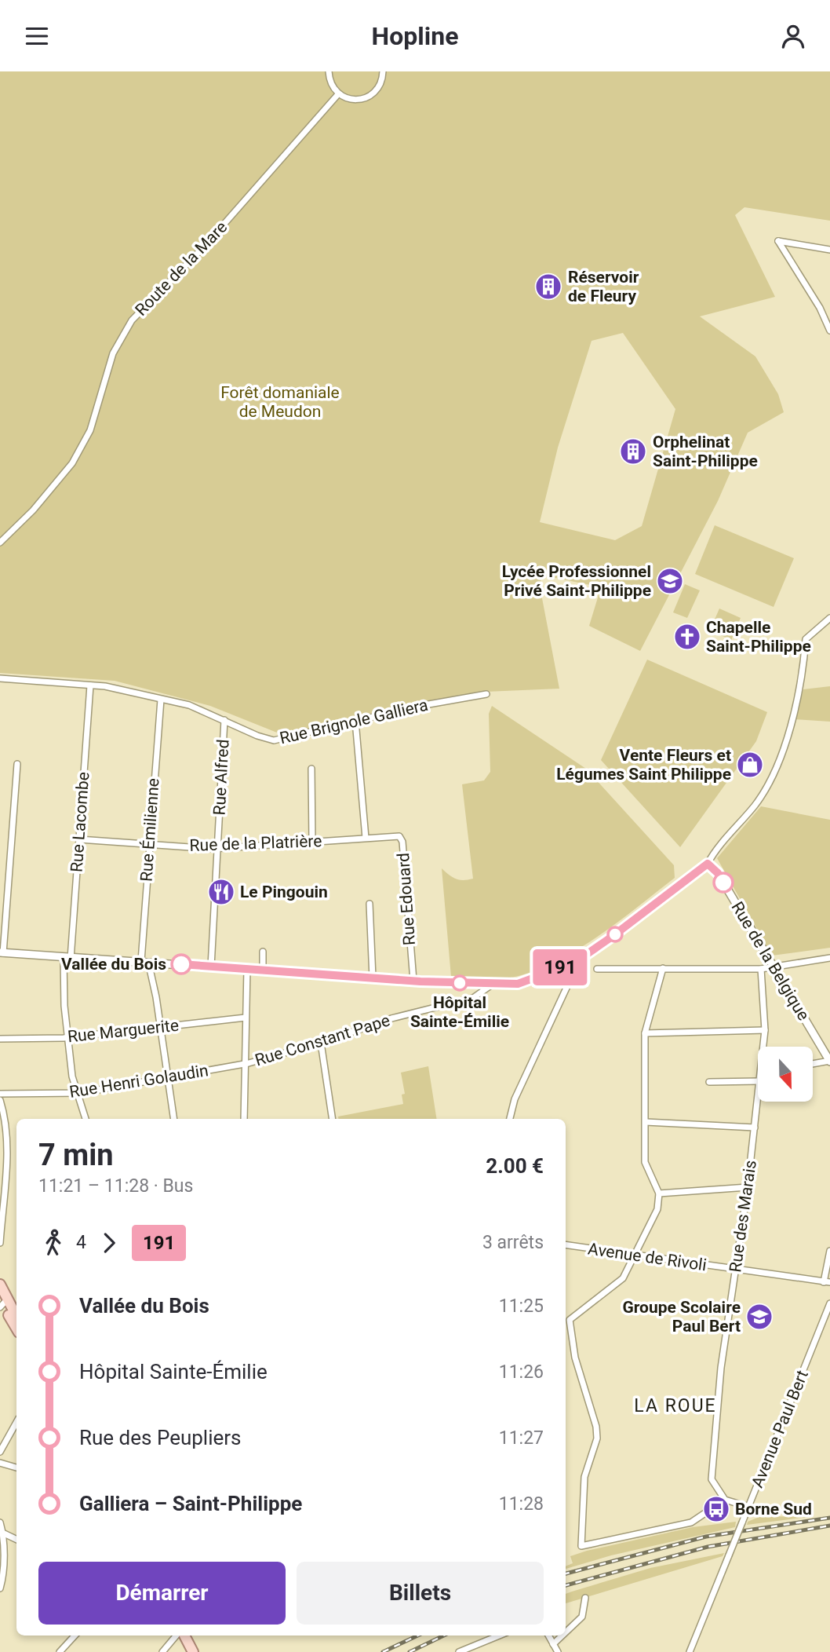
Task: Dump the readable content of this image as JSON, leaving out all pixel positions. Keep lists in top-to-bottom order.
{
  "streets": {
    "street": [
      "Route de la Mare",
      "Rue Brignole Galliera",
      "Rue Alfred",
      "Rue Lacombe",
      "Rue Émilienne",
      "Rue de la Platrière",
      "Rue Edouard",
      "Rue de la Belgique",
      "Rue Marguerite",
      "Rue Constant Pape",
      "Rue Henri Golaudin",
      "Rue des Marais",
      "Avenue de Rivoli",
      "Avenue Paul Bert"
    ]
  },
  "crossings": [
    ["Rue Brignole Galliera", "Rue Alfred"],
    ["Rue Brignole Galliera", "Rue Lacombe"],
    ["Rue Brignole Galliera", "Rue Émilienne"],
    ["Rue Alfred", "Rue de la Platrière"],
    ["Rue Lacombe", "Rue de la Platrière"],
    ["Rue Lacombe", "Rue Marguerite"],
    ["Rue Lacombe", "Rue Henri Golaudin"],
    ["Rue Émilienne", "Rue de la Platrière"],
    ["Rue Émilienne", "Rue Marguerite"],
    ["Rue Émilienne", "Rue Henri Golaudin"],
    ["Rue de la Platrière", "Rue Edouard"],
    ["Rue Constant Pape", "Rue Henri Golaudin"],
    ["Rue des Marais", "Avenue de Rivoli"]
  ],
  "districts": ["LA ROUE"],
  "parks": ["Forêt domaniale de Meudon"],
  "places": {
    "building": ["Réservoir de Fleury", "Orphelinat Saint-Philippe"],
    "school or university": ["Lycée Professionnel Privé Saint-Philippe", "Groupe Scolaire Paul Bert"],
    "church": ["Chapelle Saint-Philippe"],
    "shop": ["Vente Fleurs et Légumes Saint Philippe"],
    "restaurant": ["Le Pingouin"],
    "other": ["Vallée du Bois", "Hôpital Sainte-Émilie"],
    "bus stop": ["Borne Sud"]
  },
  "lines": ["bus line 191"],
  "north": "bottom",
  "page": {
    "header": "Hopline",
    "on_map": "191",
    "heading": ["7 min", "11:21 – 11:28 · Bus", "2.00 €"],
    "legs": ["4", "191", "3 arrêts"],
    "list": [
      {
        "name": "Vallée du Bois",
        "value": "11:25"
      },
      {
        "name": "Hôpital Sainte-Émilie",
        "value": "11:26"
      },
      {
        "name": "Rue des Peupliers",
        "value": "11:27"
      },
      {
        "name": "Galliera – Saint-Philippe",
        "value": "11:28"
      }
    ],
    "buttons": ["Démarrer", "Billets"]
  }
}
